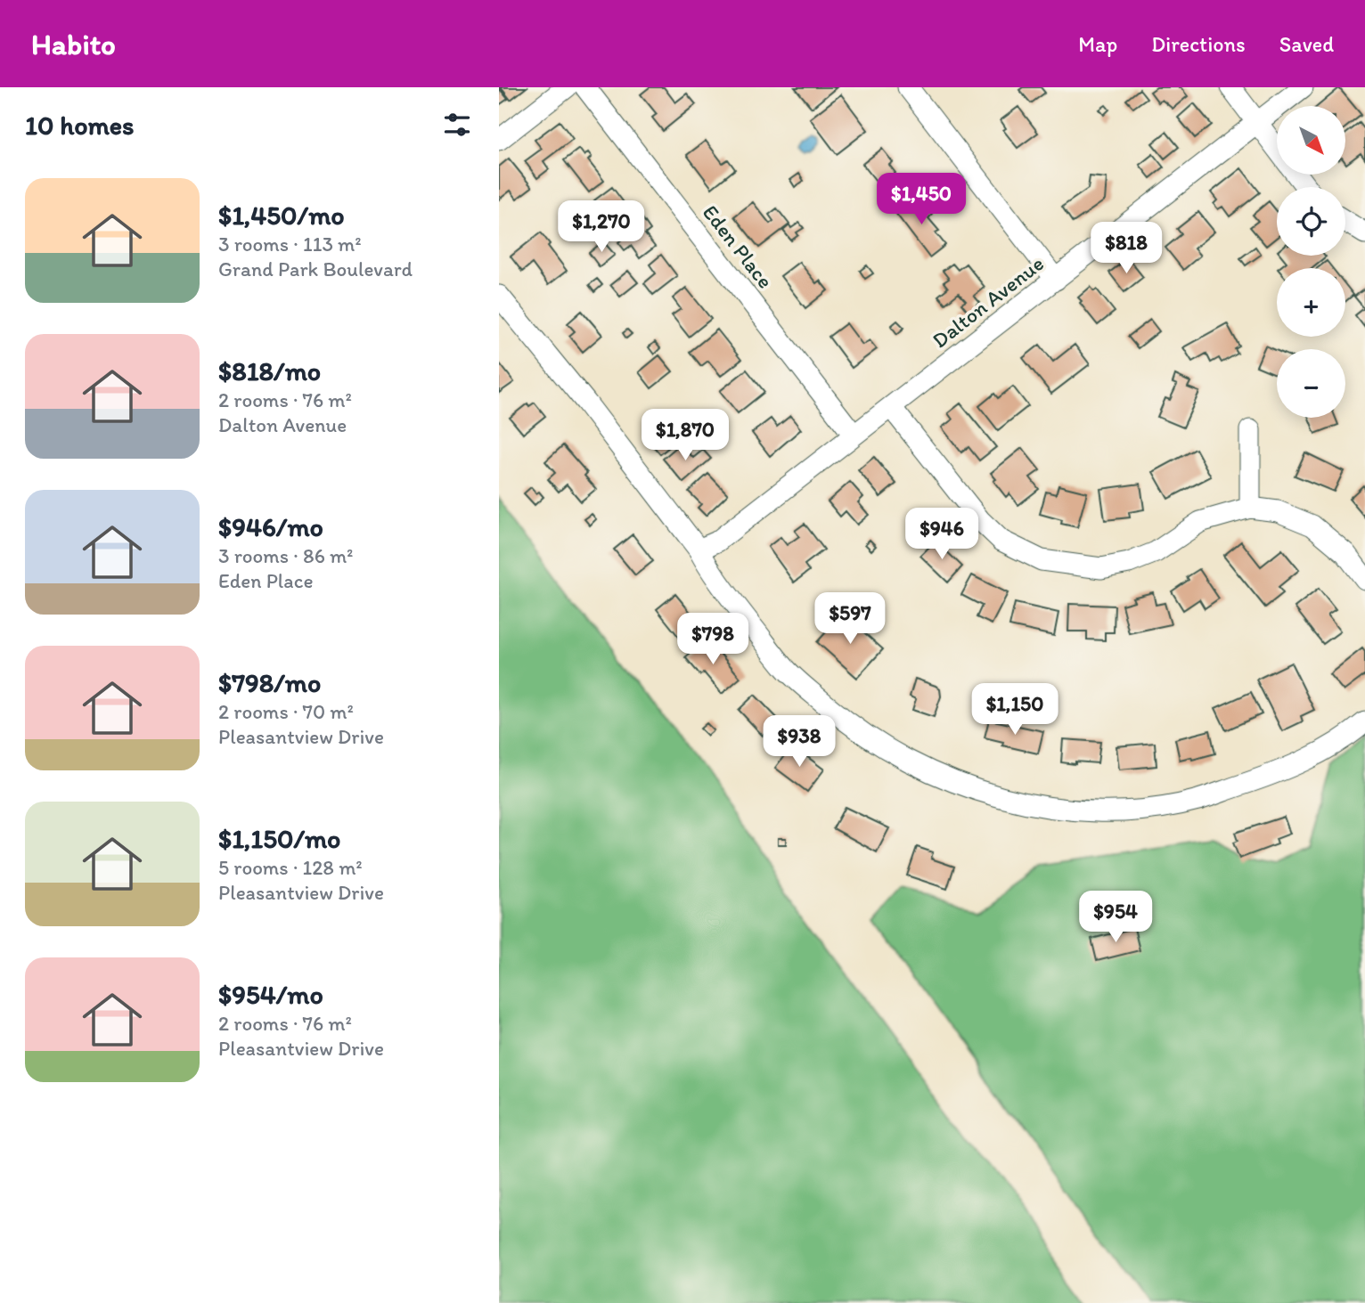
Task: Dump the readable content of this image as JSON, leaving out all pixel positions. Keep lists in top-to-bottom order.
{
  "streets": {
    "street": ["Eden Place", "Dalton Avenue"]
  },
  "crossings": [
    ["Eden Place", "Dalton Avenue"]
  ],
  "north": "bottom right",
  "page": {
    "header": "Habito",
    "nav": ["Map", "Directions", "Saved"],
    "heading": "10 homes",
    "map_buttons": ["+", "−"],
    "list": [
      {
        "name": "$1,450/mo",
        "note": "3 rooms · 113 m² · Grand Park Boulevard"
      },
      {
        "name": "$818/mo",
        "note": "2 rooms · 76 m² · Dalton Avenue"
      },
      {
        "name": "$946/mo",
        "note": "3 rooms · 86 m² · Eden Place"
      },
      {
        "name": "$798/mo",
        "note": "2 rooms · 70 m² · Pleasantview Drive"
      },
      {
        "name": "$1,150/mo",
        "note": "5 rooms · 128 m² · Pleasantview Drive"
      },
      {
        "name": "$954/mo",
        "note": "2 rooms · 76 m² · Pleasantview Drive"
      }
    ],
    "price": [
      "$1,450",
      "$1,270",
      "$818",
      "$1,870",
      "$946",
      "$597",
      "$798",
      "$1,150",
      "$938",
      "$954"
    ]
  }
}
